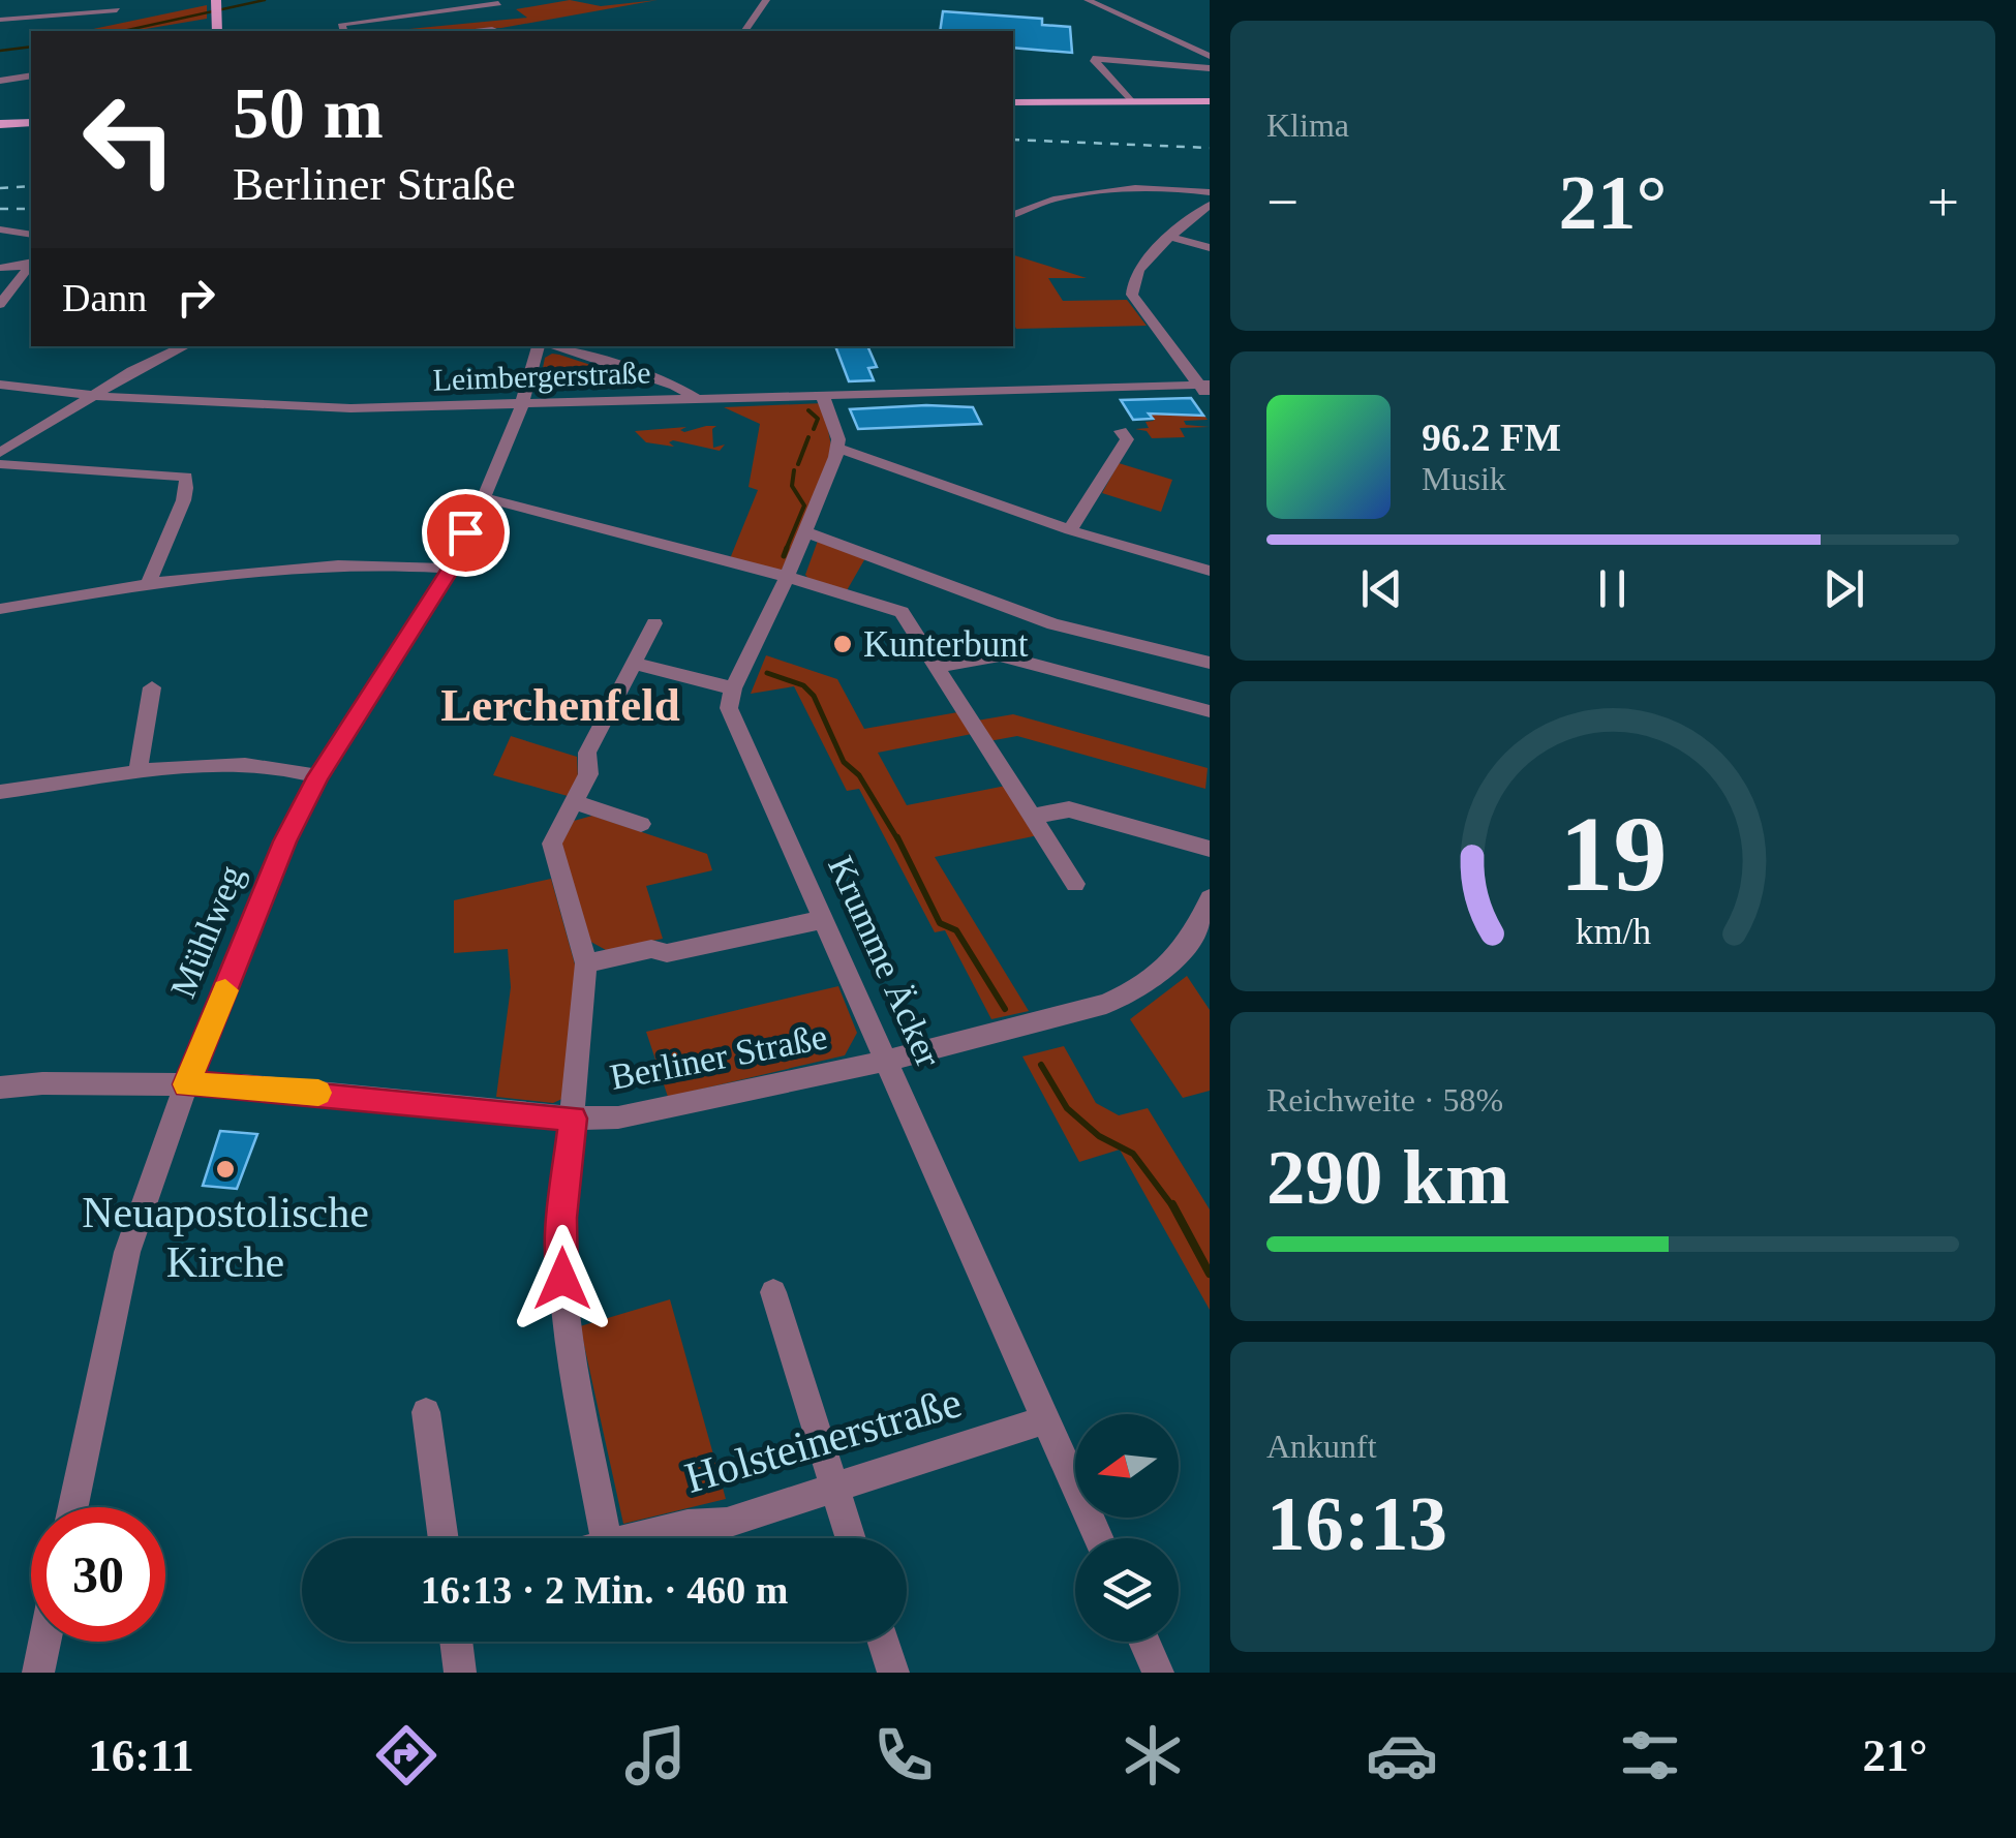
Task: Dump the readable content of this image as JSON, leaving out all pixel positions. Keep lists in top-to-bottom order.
{
  "streets": {
    "street": [
      "Leimbergerstraße",
      "Mühlweg",
      "Krumme Äcker",
      "Berliner Straße",
      "Holsteinerstraße"
    ]
  },
  "crossings": [
    ["Leimbergerstraße", "Mühlweg"],
    ["Mühlweg", "Berliner Straße"],
    ["Krumme Äcker", "Berliner Straße"],
    ["Krumme Äcker", "Holsteinerstraße"]
  ],
  "districts": ["Lerchenfeld"],
  "places": ["Kunterbunt", "Neuapostolische Kirche"],
  "north": "left",
  "page": {
    "tile": [
      "Klima",
      ["Reichweite · 58%", "290 km"],
      ["Ankunft", "16:13"]
    ],
    "turn": ["50 m", "Berliner Straße"],
    "heat": ["−", "21°", "+"],
    "then": "Dann",
    "song": ["96.2 FM", "Musik"],
    "limit": "30",
    "trip": "16:13 · 2 Min. · 460 m",
    "tabs": ["16:11", "21°"],
    "gauge": ["19", "km/h"]
  }
}
